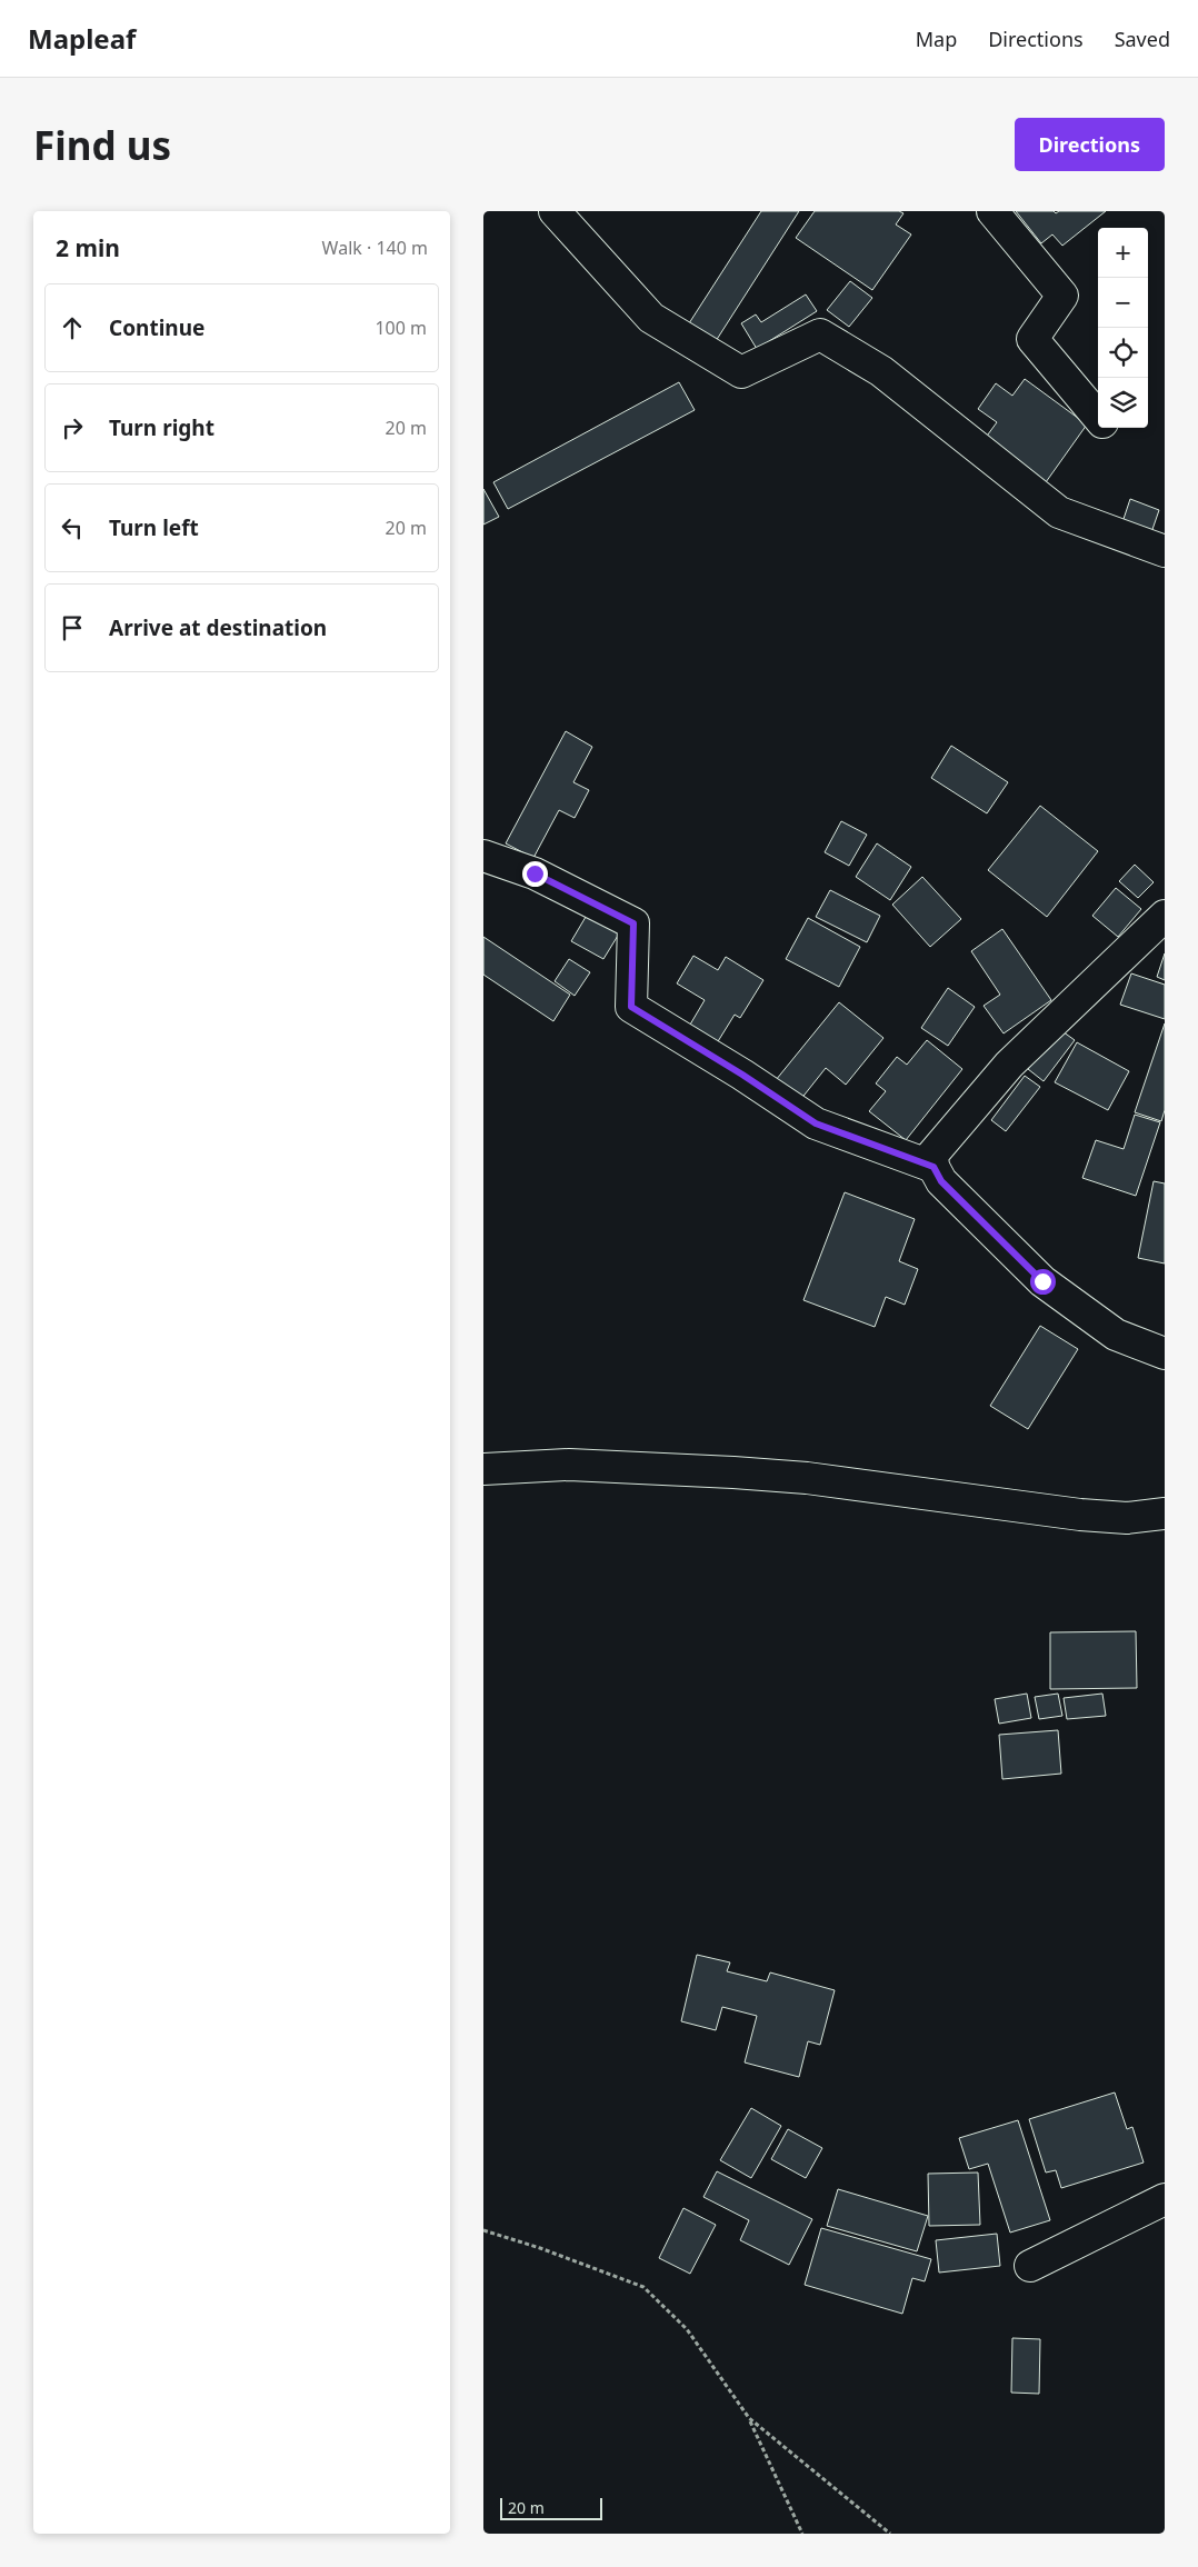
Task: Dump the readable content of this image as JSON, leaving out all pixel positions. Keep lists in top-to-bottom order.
{
  "scale_bar": "20 m",
  "page": {
    "header": "Mapleaf",
    "nav": ["Map", "Directions", "Saved"],
    "buttons": "Directions",
    "title": "Find us",
    "heading": ["2 min", "Walk · 140 m"],
    "map_buttons": ["+", "−"],
    "list": [
      ["Continue", "100 m"],
      ["Turn right", "20 m"],
      ["Turn left", "20 m"],
      "Arrive at destination"
    ],
    "scale": "20 m"
  }
}
